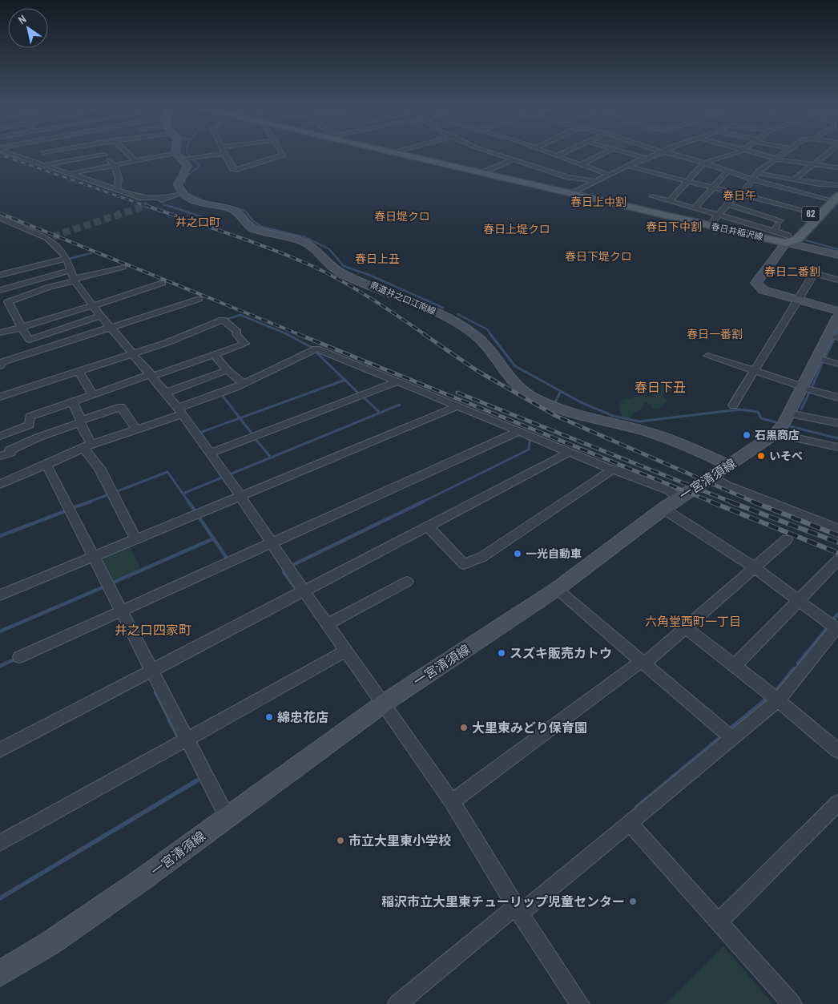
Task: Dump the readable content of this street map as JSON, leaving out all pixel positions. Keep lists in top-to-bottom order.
{
  "streets": {
    "main road": [
      "62",
      "春日井稲沢線",
      "県道井之口江南線",
      "一宮清須線"
    ]
  },
  "crossings": [
    ["62", "春日井稲沢線"],
    ["県道井之口江南線", "一宮清須線"]
  ],
  "districts": [
    "春日午",
    "春日上中割",
    "春日堤クロ",
    "井之口町",
    "春日下中割",
    "春日上堤クロ",
    "春日下堤クロ",
    "春日上丑",
    "春日二番割",
    "春日一番割",
    "春日下丑",
    "六角堂西町一丁目",
    "井之口四家町"
  ],
  "places": [
    "石黒商店",
    "いそべ",
    "一光自動車",
    "スズキ販売カトウ",
    "綿忠花店",
    "大里東みどり保育園",
    "市立大里東小学校",
    "稲沢市立大里東チューリップ児童センター"
  ],
  "north": "top left"
}
